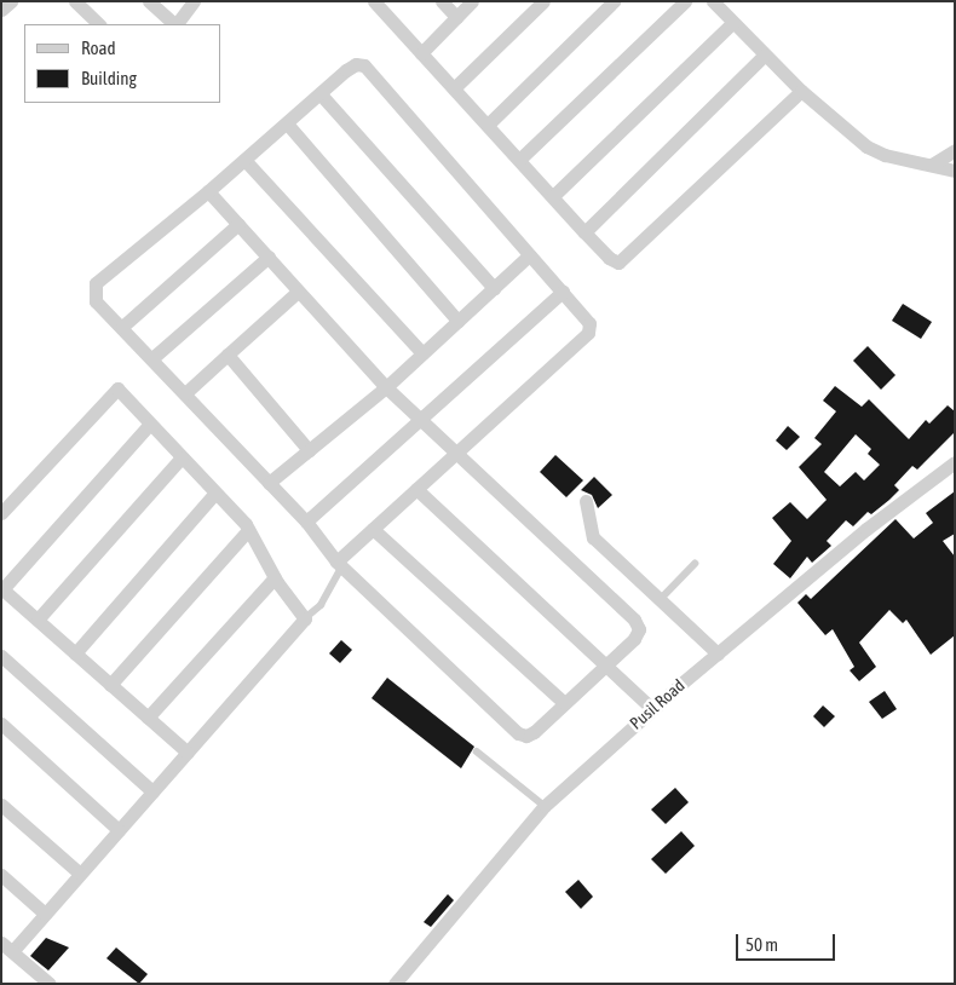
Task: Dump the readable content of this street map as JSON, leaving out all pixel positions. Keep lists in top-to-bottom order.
{
  "streets": {
    "street": ["Pusil Road"]
  },
  "legend": ["Road", "Building"],
  "scale_bar": "50 m"
}
